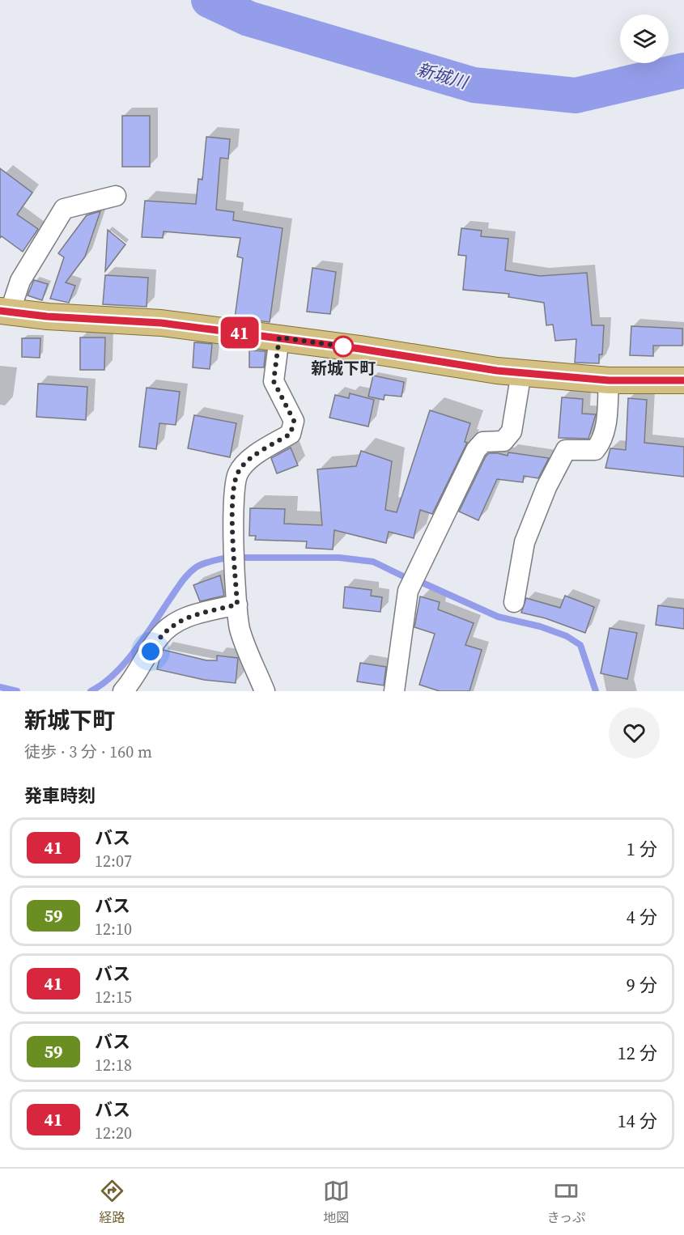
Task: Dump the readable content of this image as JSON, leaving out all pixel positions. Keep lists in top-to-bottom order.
{
  "water": ["新城川"],
  "places": ["新城下町"],
  "lines": ["bus line 41"],
  "page": {
    "on_map": "41",
    "heading": [
      ["新城下町", "徒歩 · 3 分 · 160 m"],
      "発車時刻"
    ],
    "list": [
      {
        "mark": "41",
        "name": "バス",
        "note": "12:07",
        "value": "1 分"
      },
      {
        "mark": "59",
        "name": "バス",
        "note": "12:10",
        "value": "4 分"
      },
      {
        "mark": "41",
        "name": "バス",
        "note": "12:15",
        "value": "9 分"
      },
      {
        "mark": "59",
        "name": "バス",
        "note": "12:18",
        "value": "12 分"
      },
      {
        "mark": "41",
        "name": "バス",
        "note": "12:20",
        "value": "14 分"
      }
    ],
    "tabs": ["経路", "地図", "きっぷ"]
  }
}
